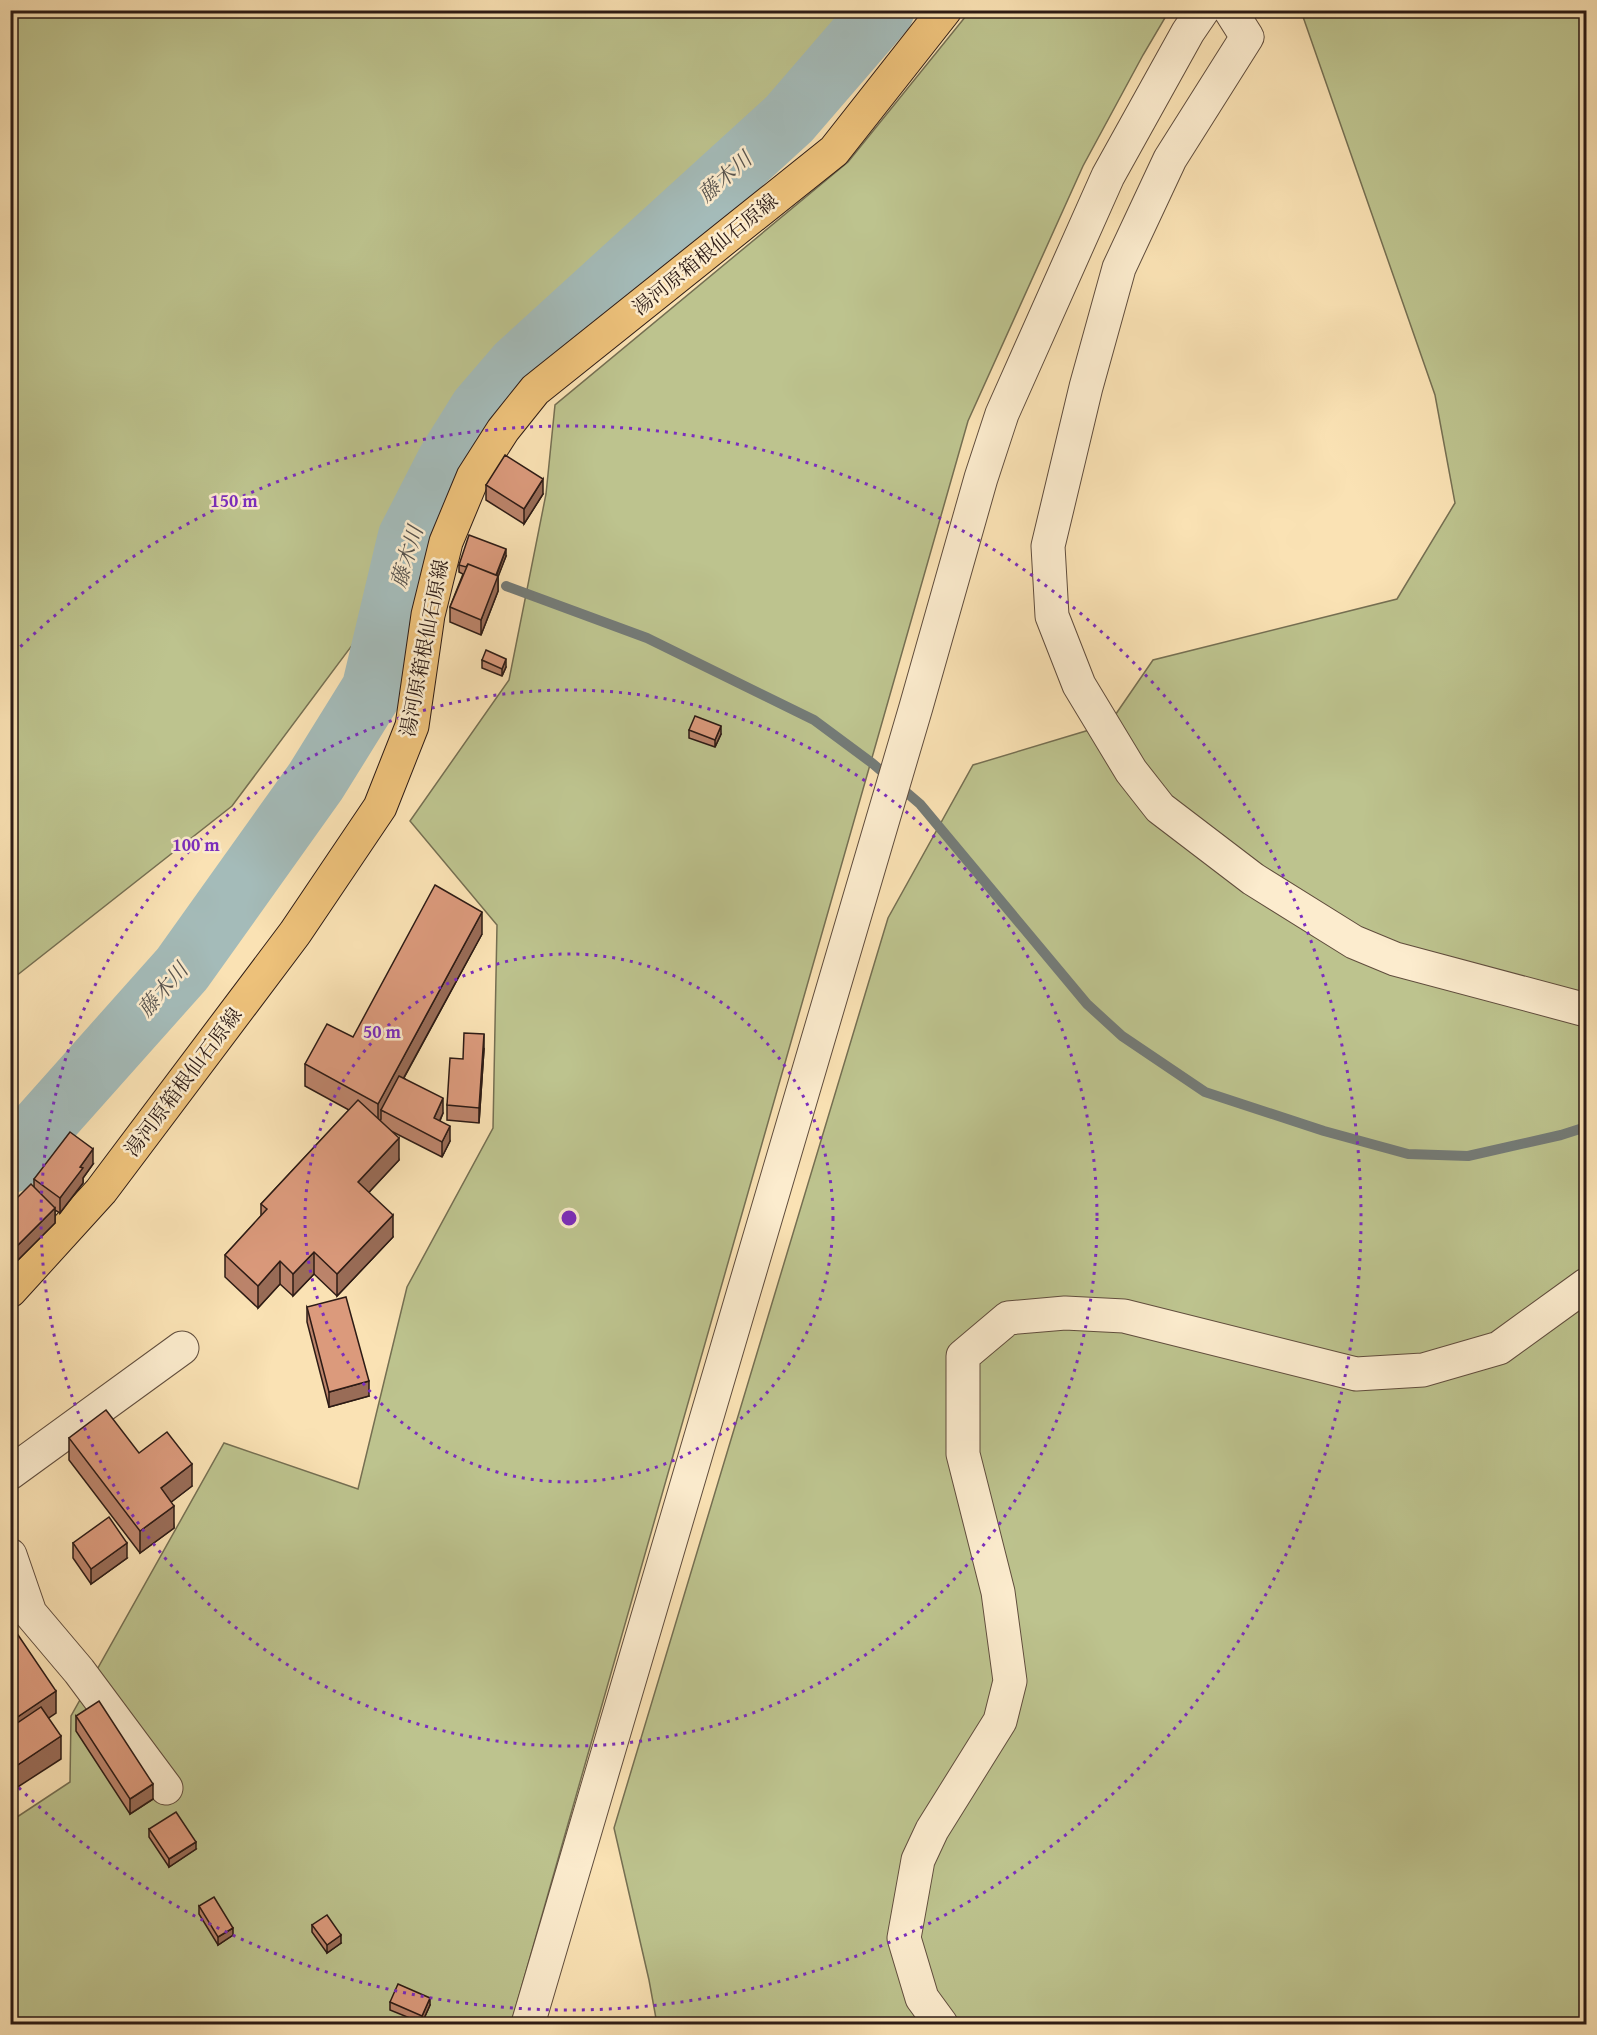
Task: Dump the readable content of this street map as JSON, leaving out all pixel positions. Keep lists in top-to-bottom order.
{
  "streets": {
    "main road": ["湯河原箱根仙石原線"]
  },
  "water": ["藤木川"],
  "rings": ["150 m", "100 m", "50 m"]
}
